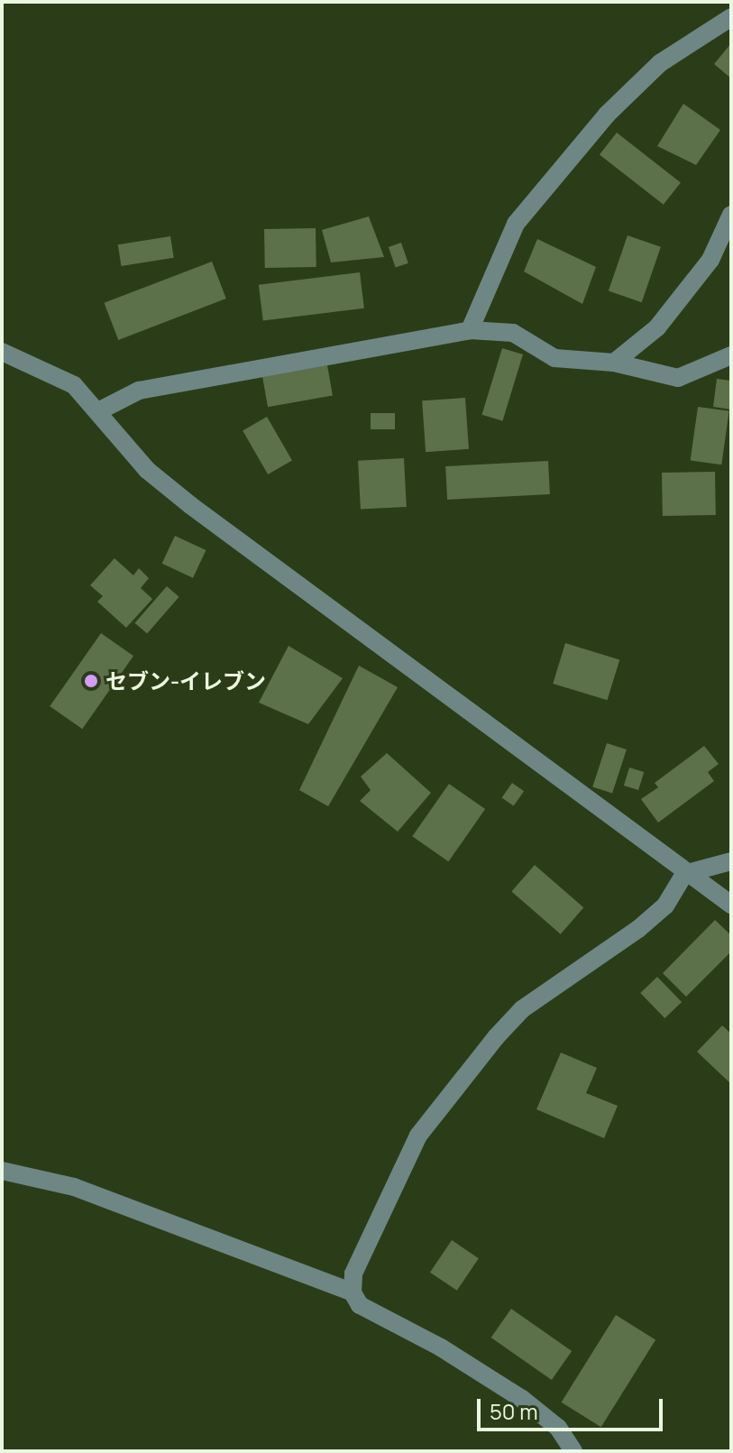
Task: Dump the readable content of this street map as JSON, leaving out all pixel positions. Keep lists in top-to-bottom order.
{
  "places": ["セブン-イレブン"],
  "scale_bar": "50 m"
}
